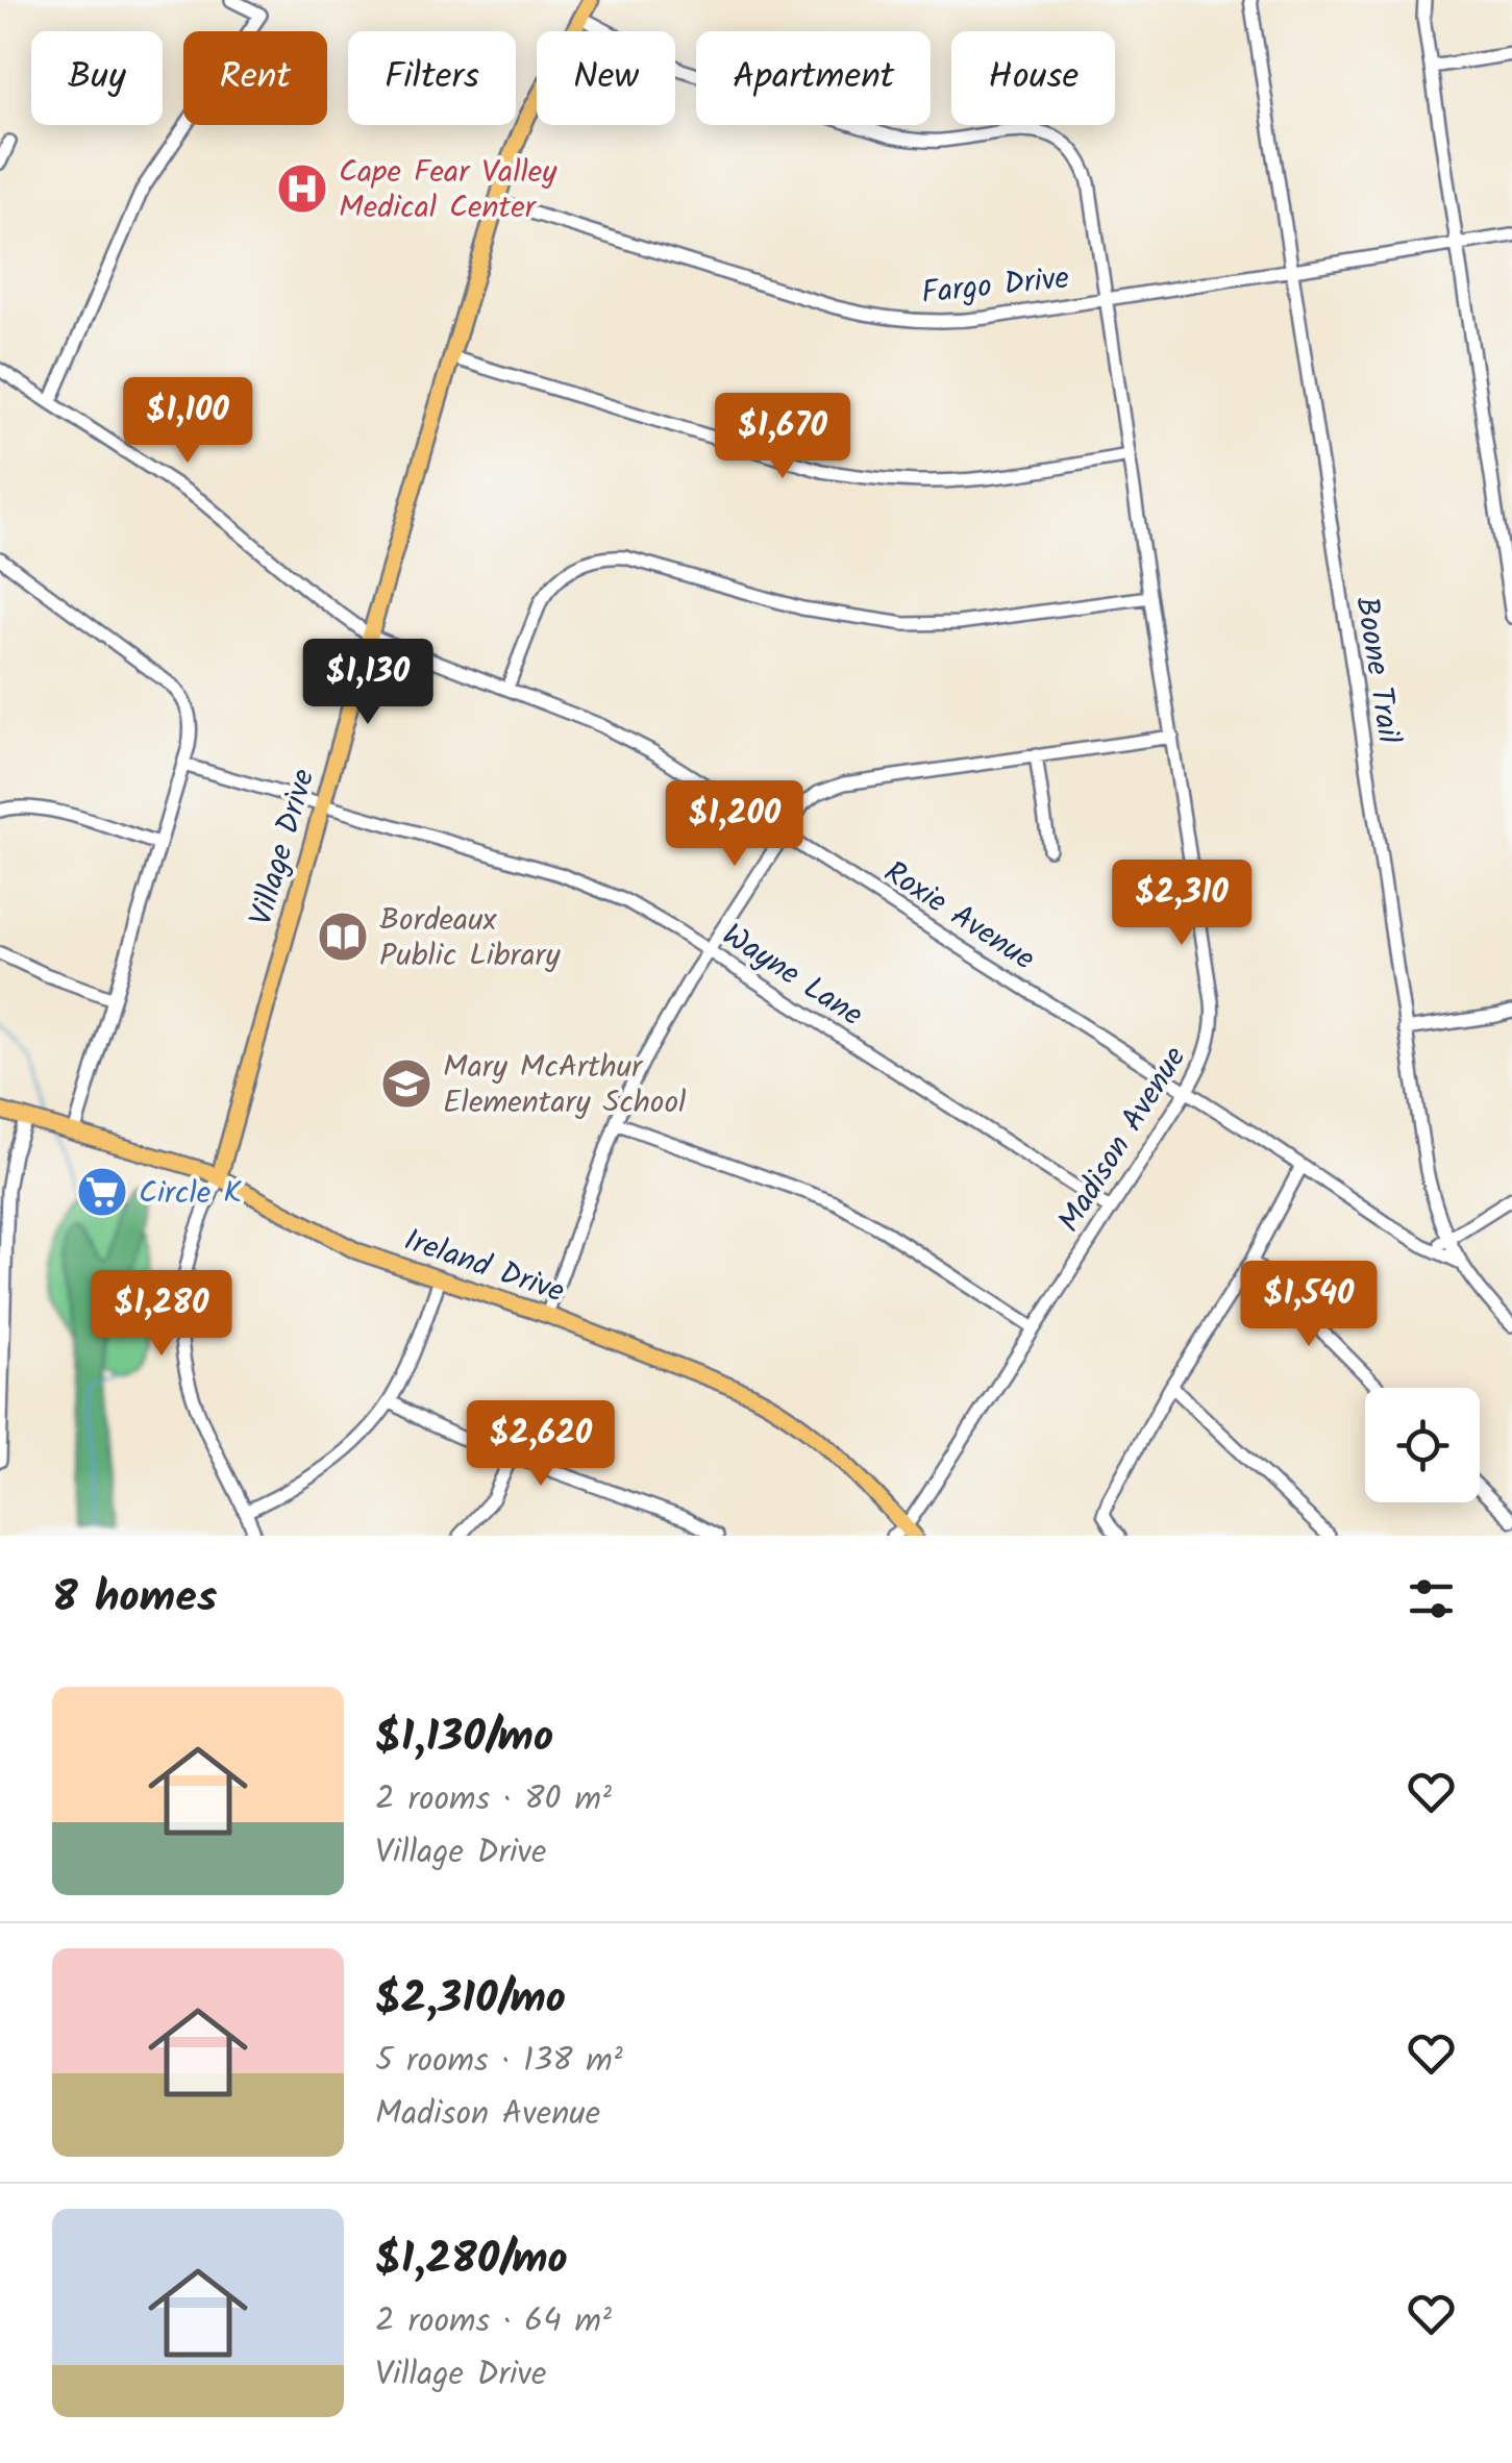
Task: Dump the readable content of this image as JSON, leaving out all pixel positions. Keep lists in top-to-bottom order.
{
  "streets": {
    "main road": ["Village Drive", "Ireland Drive"],
    "street": [
      "Fargo Drive",
      "Boone Trail",
      "Roxie Avenue",
      "Wayne Lane",
      "Madison Avenue"
    ]
  },
  "crossings": [
    ["Fargo Drive", "Boone Trail"],
    ["Fargo Drive", "Village Drive"],
    ["Fargo Drive", "Madison Avenue"],
    ["Boone Trail", "Roxie Avenue"],
    ["Village Drive", "Roxie Avenue"],
    ["Village Drive", "Wayne Lane"],
    ["Village Drive", "Madison Avenue"],
    ["Village Drive", "Ireland Drive"],
    ["Roxie Avenue", "Madison Avenue"],
    ["Wayne Lane", "Madison Avenue"],
    ["Madison Avenue", "Ireland Drive"]
  ],
  "places": {
    "hospital": ["Cape Fear Valley Medical Center"],
    "library": ["Bordeaux Public Library"],
    "school or university": ["Mary McArthur Elementary School"],
    "supermarket": ["Circle K"]
  },
  "page": {
    "chip": [
      "Buy",
      "Rent",
      "Filters",
      "New",
      "Apartment",
      "House"
    ],
    "price": [
      "$1,100",
      "$1,670",
      "$1,130",
      "$1,200",
      "$2,310",
      "$1,540",
      "$1,280",
      "$2,620"
    ],
    "heading": "8 homes",
    "list": [
      {
        "name": "$1,130/mo",
        "note": "2 rooms · 80 m² · Village Drive"
      },
      {
        "name": "$2,310/mo",
        "note": "5 rooms · 138 m² · Madison Avenue"
      },
      {
        "name": "$1,280/mo",
        "note": "2 rooms · 64 m² · Village Drive"
      }
    ]
  }
}
